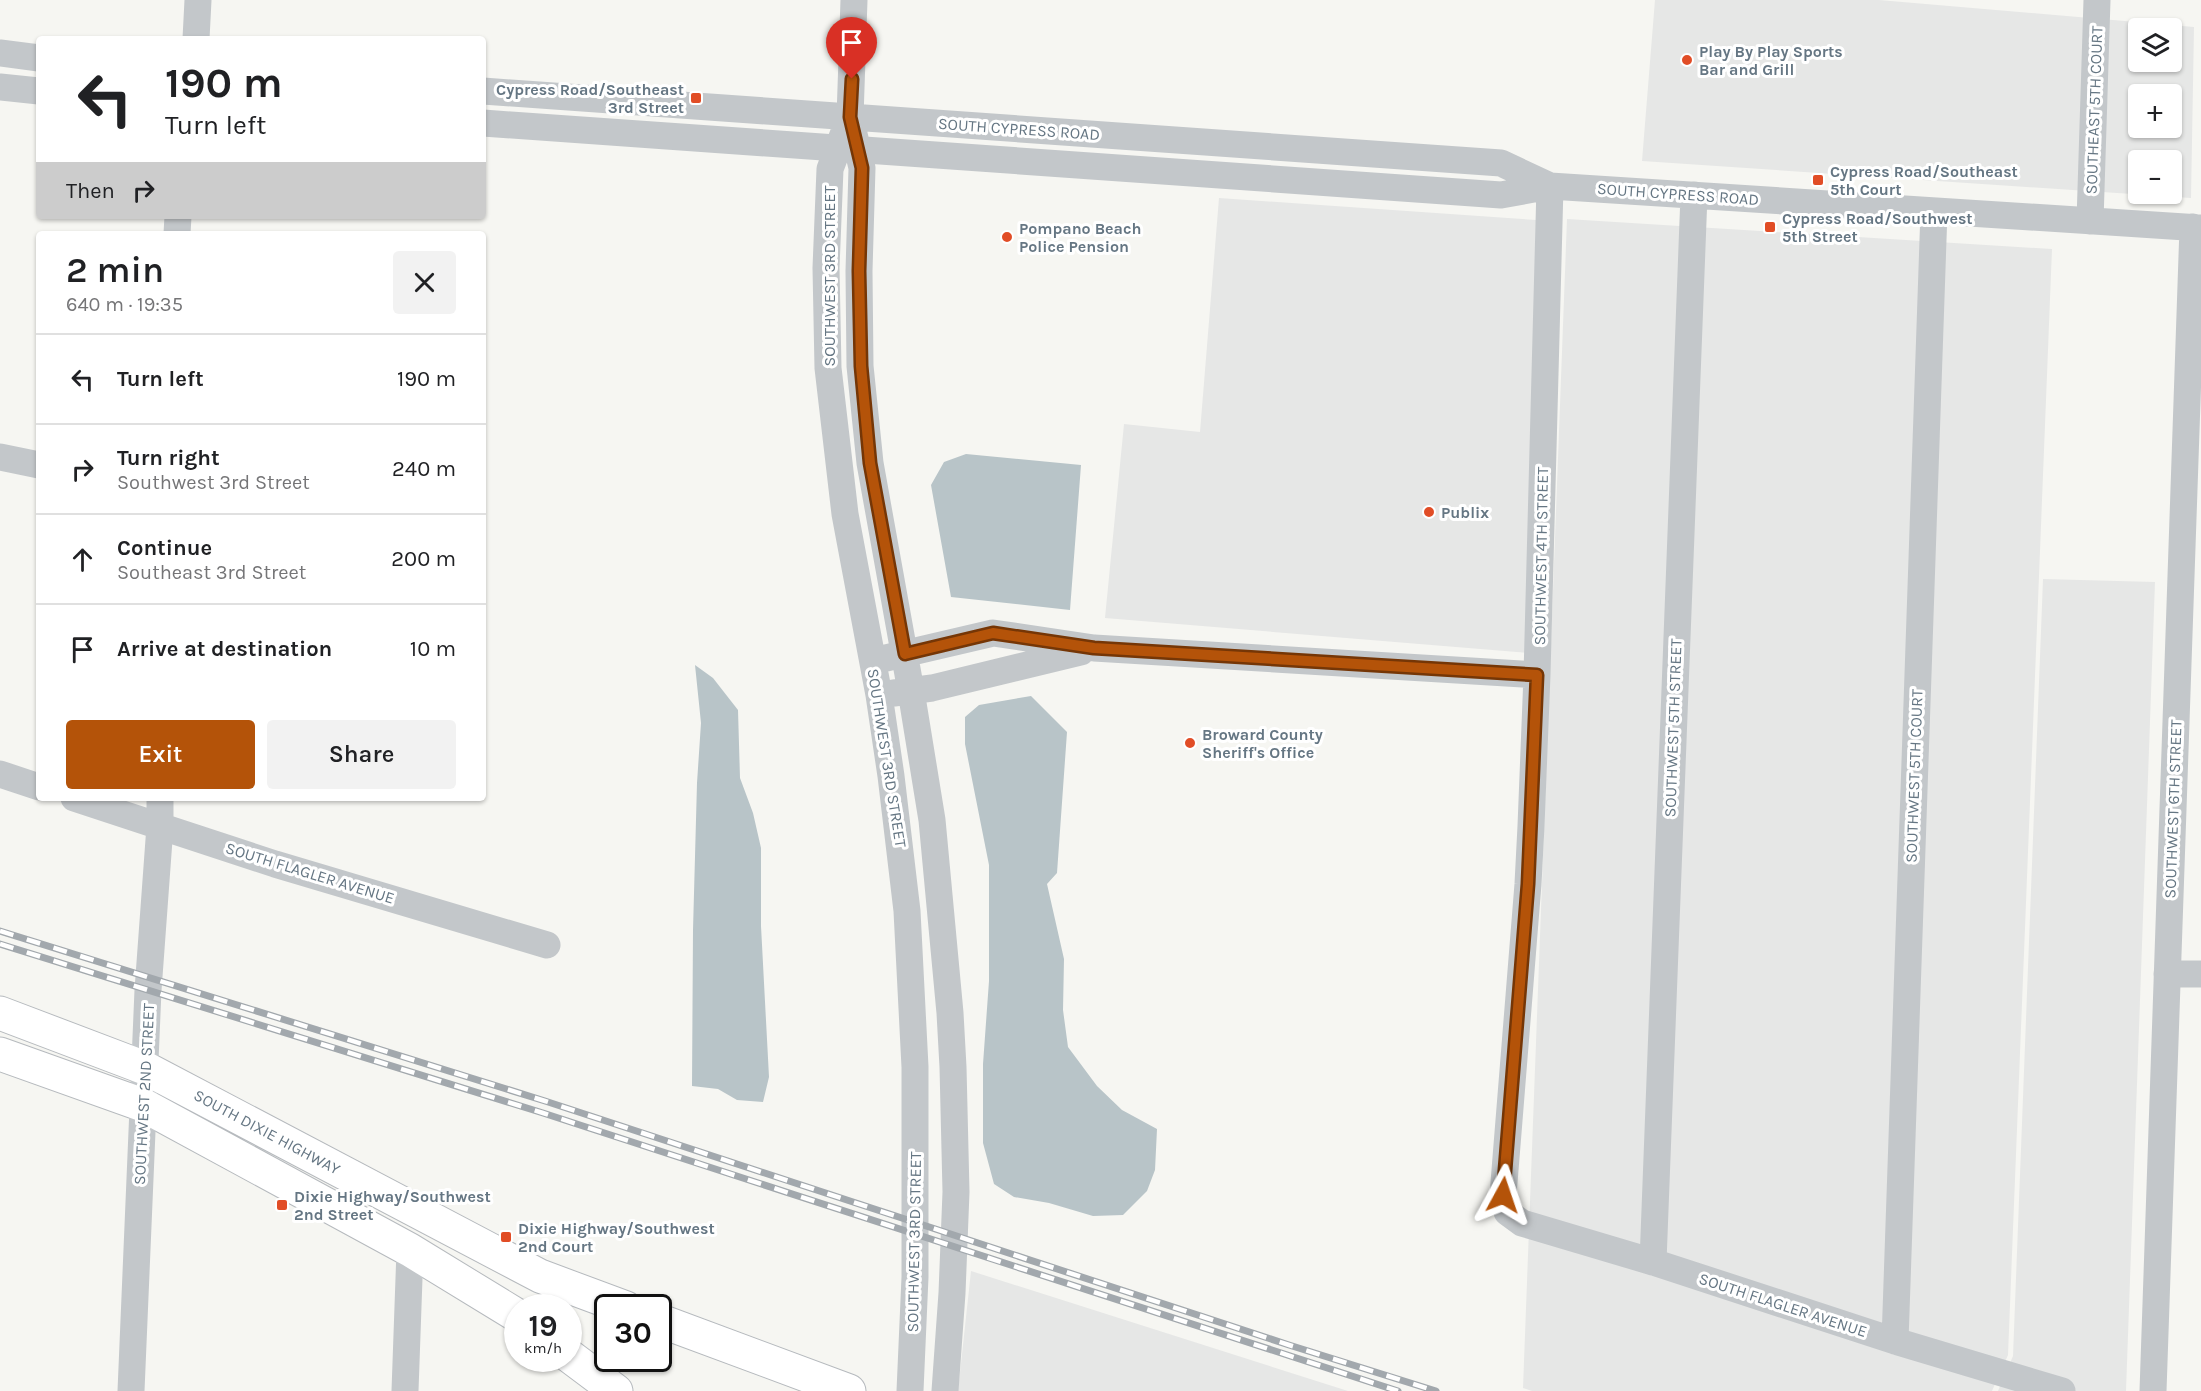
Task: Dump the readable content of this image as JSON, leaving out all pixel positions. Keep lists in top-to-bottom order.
{
  "streets": {
    "main road": ["SOUTH DIXIE HIGHWAY"],
    "street": [
      "SOUTHEAST 5TH COURT",
      "SOUTH CYPRESS ROAD",
      "SOUTHWEST 3RD STREET",
      "SOUTHWEST 4TH STREET",
      "SOUTHWEST 5TH STREET",
      "SOUTHWEST 5TH COURT",
      "SOUTHWEST 6TH STREET",
      "SOUTH FLAGLER AVENUE",
      "SOUTHWEST 2ND STREET"
    ]
  },
  "crossings": [
    ["SOUTHEAST 5TH COURT", "SOUTH CYPRESS ROAD"],
    ["SOUTH CYPRESS ROAD", "SOUTHWEST 3RD STREET"],
    ["SOUTH CYPRESS ROAD", "SOUTHWEST 4TH STREET"],
    ["SOUTH CYPRESS ROAD", "SOUTHWEST 5TH STREET"],
    ["SOUTH CYPRESS ROAD", "SOUTHWEST 5TH COURT"],
    ["SOUTH CYPRESS ROAD", "SOUTHWEST 6TH STREET"],
    ["SOUTHWEST 4TH STREET", "SOUTH FLAGLER AVENUE"],
    ["SOUTHWEST 5TH STREET", "SOUTH FLAGLER AVENUE"],
    ["SOUTHWEST 5TH COURT", "SOUTH FLAGLER AVENUE"],
    ["SOUTH FLAGLER AVENUE", "SOUTHWEST 2ND STREET"],
    ["SOUTHWEST 2ND STREET", "SOUTH DIXIE HIGHWAY"]
  ],
  "places": {
    "other": [
      "Play By Play Sports Bar and Grill",
      "Pompano Beach Police Pension",
      "Publix",
      "Broward County Sheriff's Office"
    ],
    "transit": [
      "Cypress Road/Southeast 3rd Street",
      "Cypress Road/Southeast 5th Court",
      "Cypress Road/Southwest 5th Street",
      "Dixie Highway/Southwest 2nd Street",
      "Dixie Highway/Southwest 2nd Court"
    ]
  },
  "page": {
    "map_buttons": ["+", "−"],
    "turn": ["190 m", "Turn left"],
    "then": "Then",
    "heading": ["2 min", "640 m · 19:35"],
    "list": [
      {
        "name": "Turn left",
        "value": "190 m"
      },
      {
        "name": "Turn right",
        "note": "Southwest 3rd Street",
        "value": "240 m"
      },
      {
        "name": "Continue",
        "note": "Southeast 3rd Street",
        "value": "200 m"
      },
      {
        "name": "Arrive at destination",
        "value": "10 m"
      }
    ],
    "buttons": ["Exit", "Share"],
    "speed": "19 km/h",
    "limit": "30"
  }
}
